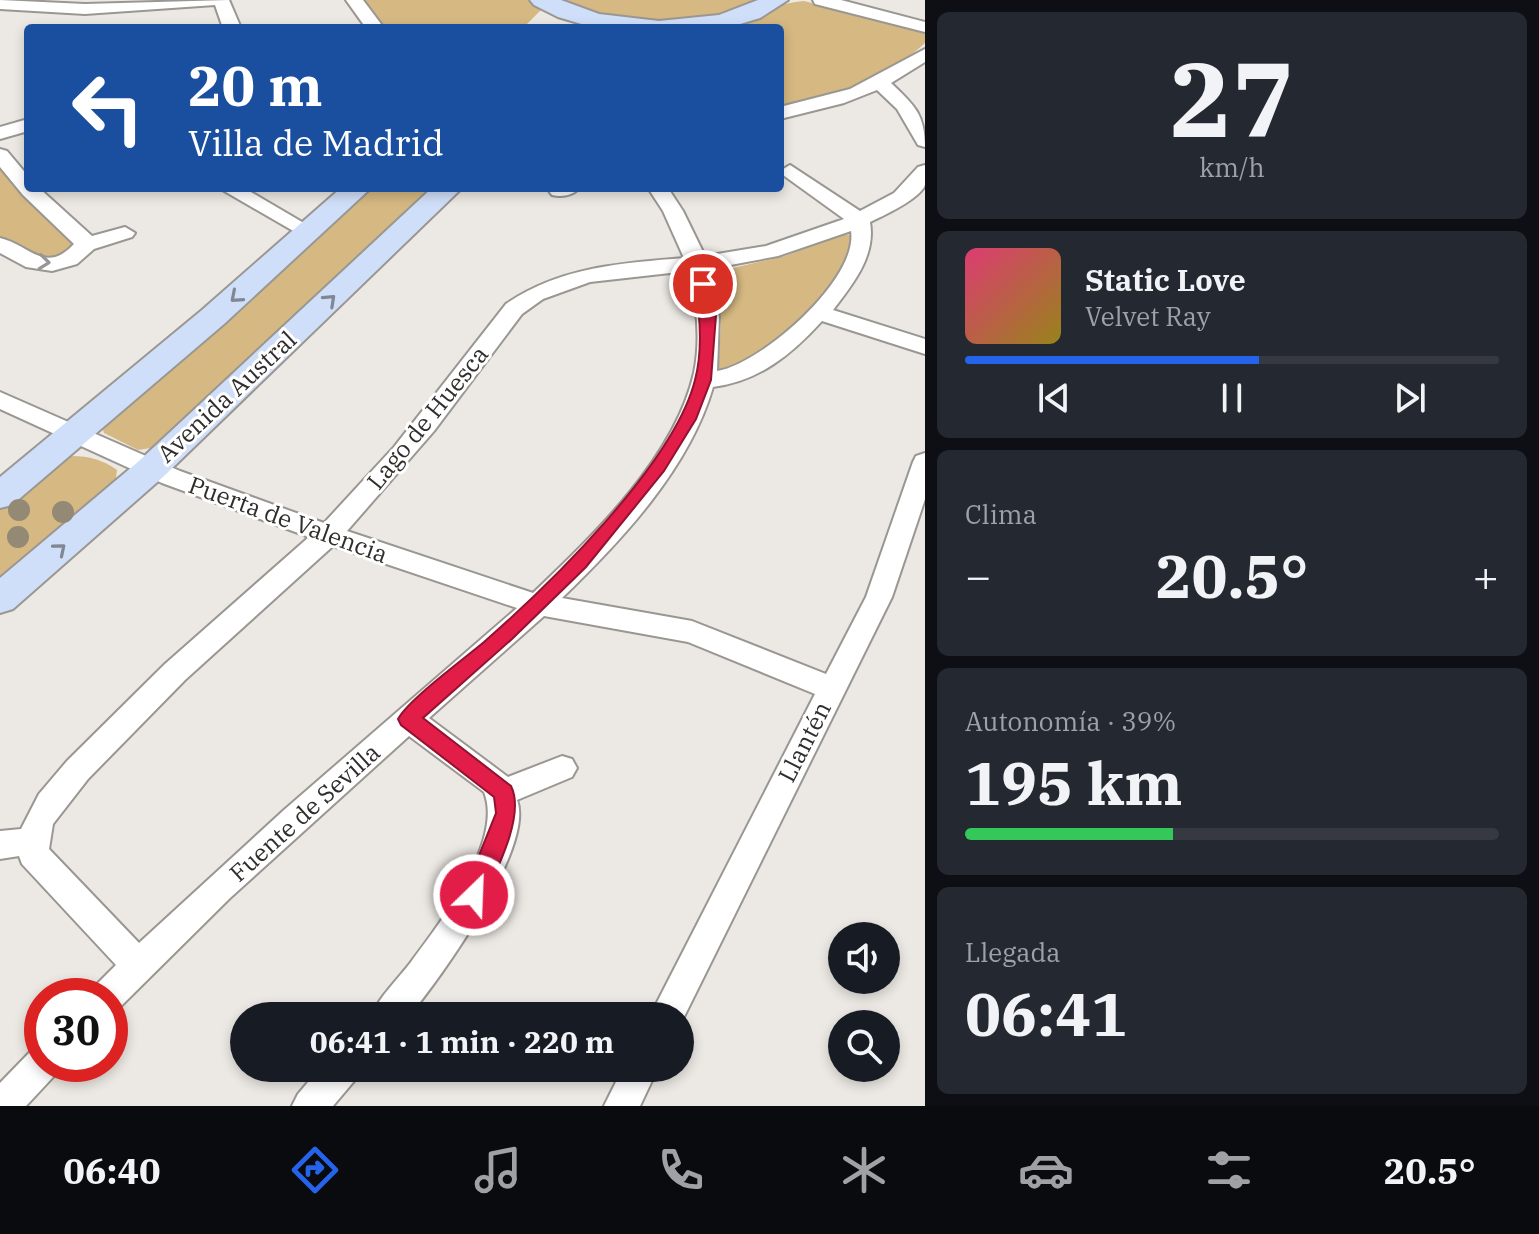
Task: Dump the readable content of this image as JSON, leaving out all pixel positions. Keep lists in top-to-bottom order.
{
  "streets": {
    "main road": ["Avenida Austral"],
    "street": [
      "Lago de Huesca",
      "Puerta de Valencia",
      "Llantén",
      "Fuente de Sevilla"
    ]
  },
  "crossings": [
    ["Avenida Austral", "Puerta de Valencia"],
    ["Lago de Huesca", "Puerta de Valencia"],
    ["Lago de Huesca", "Fuente de Sevilla"],
    ["Puerta de Valencia", "Llantén"],
    ["Puerta de Valencia", "Fuente de Sevilla"]
  ],
  "page": {
    "tile": [
      ["27", "km/h"],
      "Clima",
      ["Autonomía · 39%", "195 km"],
      ["Llegada", "06:41"]
    ],
    "turn": ["20 m", "Villa de Madrid"],
    "song": ["Static Love", "Velvet Ray"],
    "heat": ["−", "20.5°", "+"],
    "limit": "30",
    "trip": "06:41 · 1 min · 220 m",
    "tabs": ["06:40", "20.5°"]
  }
}
